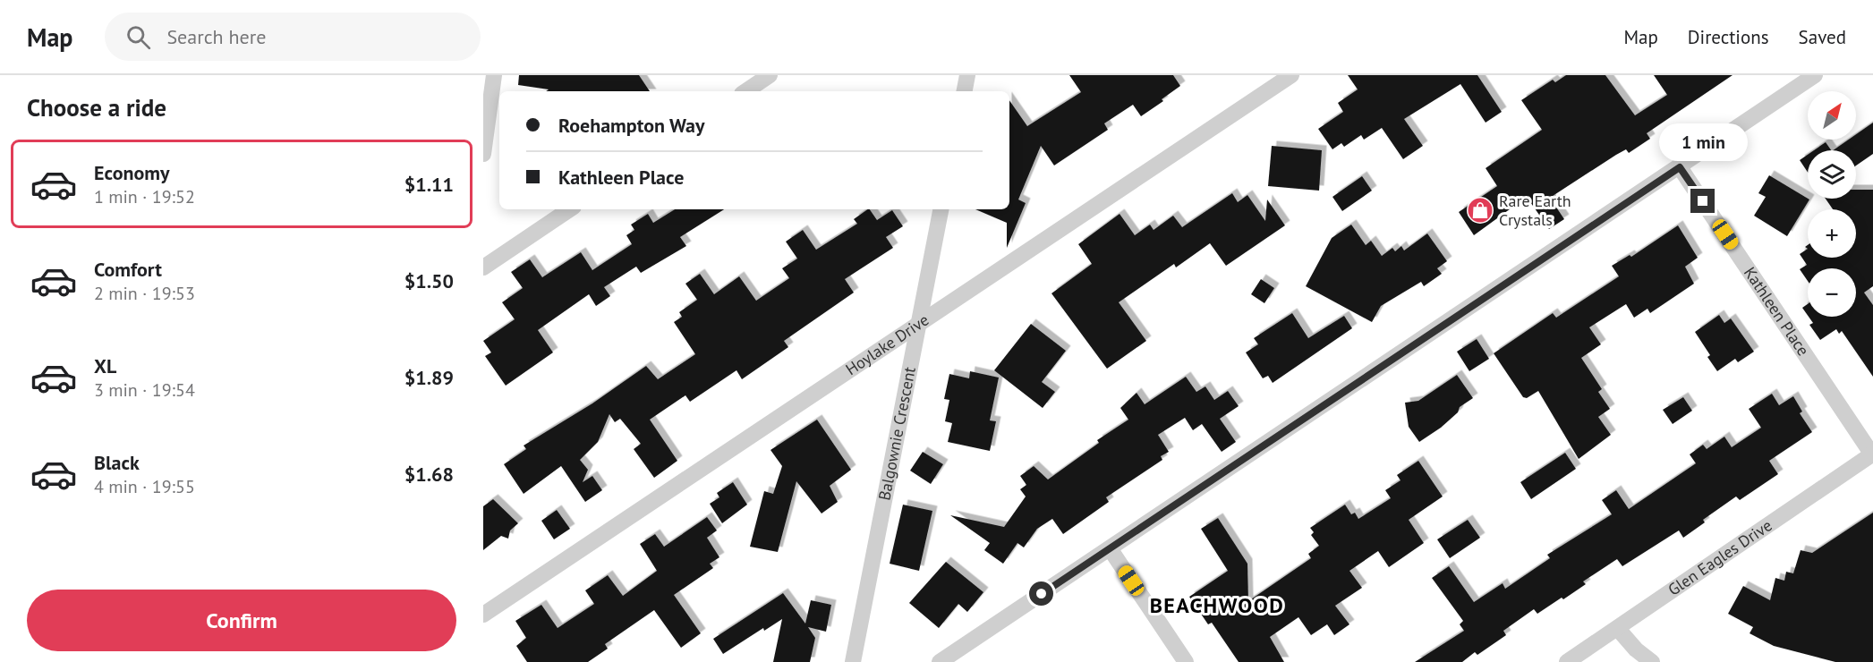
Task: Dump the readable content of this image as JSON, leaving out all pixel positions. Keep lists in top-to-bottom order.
{
  "streets": {
    "street": [
      "Kathleen Place",
      "Hoylake Drive",
      "Balgownie Crescent",
      "Glen Eagles Drive"
    ]
  },
  "crossings": [
    ["Kathleen Place", "Glen Eagles Drive"],
    ["Hoylake Drive", "Balgownie Crescent"]
  ],
  "districts": ["BEACHWOOD"],
  "places": {
    "shop": ["Rare Earth Crystals"]
  },
  "north": "top right",
  "page": {
    "header": "Map",
    "search": "Search here",
    "nav": ["Map", "Directions", "Saved"],
    "heading": "Choose a ride",
    "map_buttons": ["+", "−"],
    "banner": ["Roehampton Way", "Kathleen Place"],
    "bubble": "1 min",
    "list": [
      {
        "name": "Economy",
        "note": "1 min · 19:52",
        "value": "$1.11"
      },
      {
        "name": "Comfort",
        "note": "2 min · 19:53",
        "value": "$1.50"
      },
      {
        "name": "XL",
        "note": "3 min · 19:54",
        "value": "$1.89"
      },
      {
        "name": "Black",
        "note": "4 min · 19:55",
        "value": "$1.68"
      }
    ],
    "buttons": "Confirm"
  }
}
